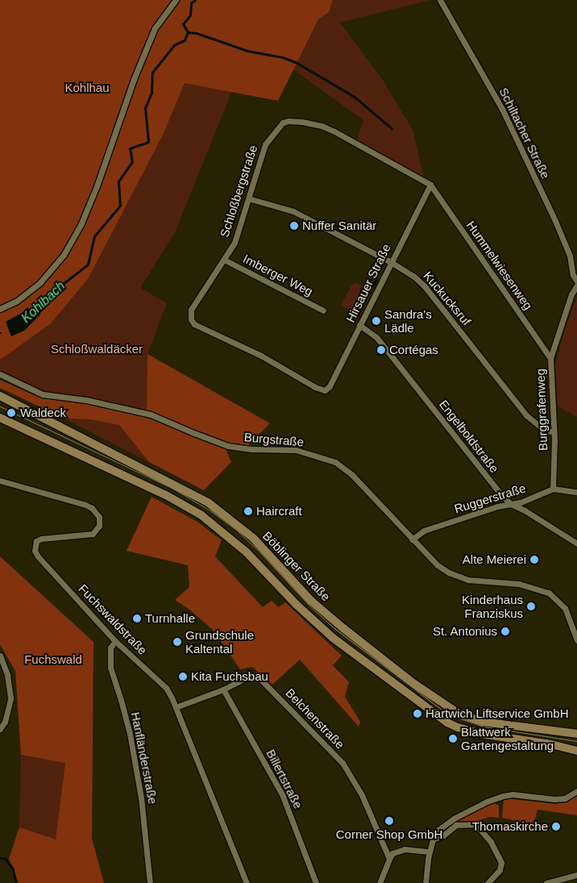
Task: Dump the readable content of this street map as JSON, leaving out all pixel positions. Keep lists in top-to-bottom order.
{
  "streets": {
    "main road": ["Böblinger Straße"],
    "street": [
      "Schiltacher Straße",
      "Schloßbergstraße",
      "Hummelwiesenweg",
      "Imberger Weg",
      "Hirsauer Straße",
      "Kuckucksruf",
      "Burggrafenweg",
      "Engelboldstraße",
      "Burgstraße",
      "Ruggerstraße",
      "Fuchswaldstraße",
      "Belchenstraße",
      "Hanfländerstraße",
      "Billertstraße"
    ]
  },
  "crossings": [
    ["Schloßbergstraße", "Hummelwiesenweg"],
    ["Schloßbergstraße", "Imberger Weg"],
    ["Schloßbergstraße", "Hirsauer Straße"],
    ["Schloßbergstraße", "Kuckucksruf"],
    ["Hummelwiesenweg", "Hirsauer Straße"],
    ["Hummelwiesenweg", "Burggrafenweg"],
    ["Hirsauer Straße", "Kuckucksruf"],
    ["Hirsauer Straße", "Engelboldstraße"],
    ["Kuckucksruf", "Burggrafenweg"],
    ["Burggrafenweg", "Ruggerstraße"],
    ["Engelboldstraße", "Ruggerstraße"],
    ["Burgstraße", "Ruggerstraße"],
    ["Fuchswaldstraße", "Belchenstraße"],
    ["Fuchswaldstraße", "Hanfländerstraße"],
    ["Belchenstraße", "Billertstraße"]
  ],
  "water": ["Kohlbach"],
  "parks": ["Kohlhau", "Schloßwaldäcker", "Fuchswald"],
  "places": [
    "Nuffer Sanitär",
    "Sandra's Lädle",
    "Cortégas",
    "Waldeck",
    "Haircraft",
    "Alte Meierei",
    "Kinderhaus Franziskus",
    "Turnhalle",
    "St. Antonius",
    "Grundschule Kaltental",
    "Kita Fuchsbau",
    "Hartwich Liftservice GmbH",
    "Blattwerk Gartengestaltung",
    "Corner Shop GmbH",
    "Thomaskirche"
  ]
}
